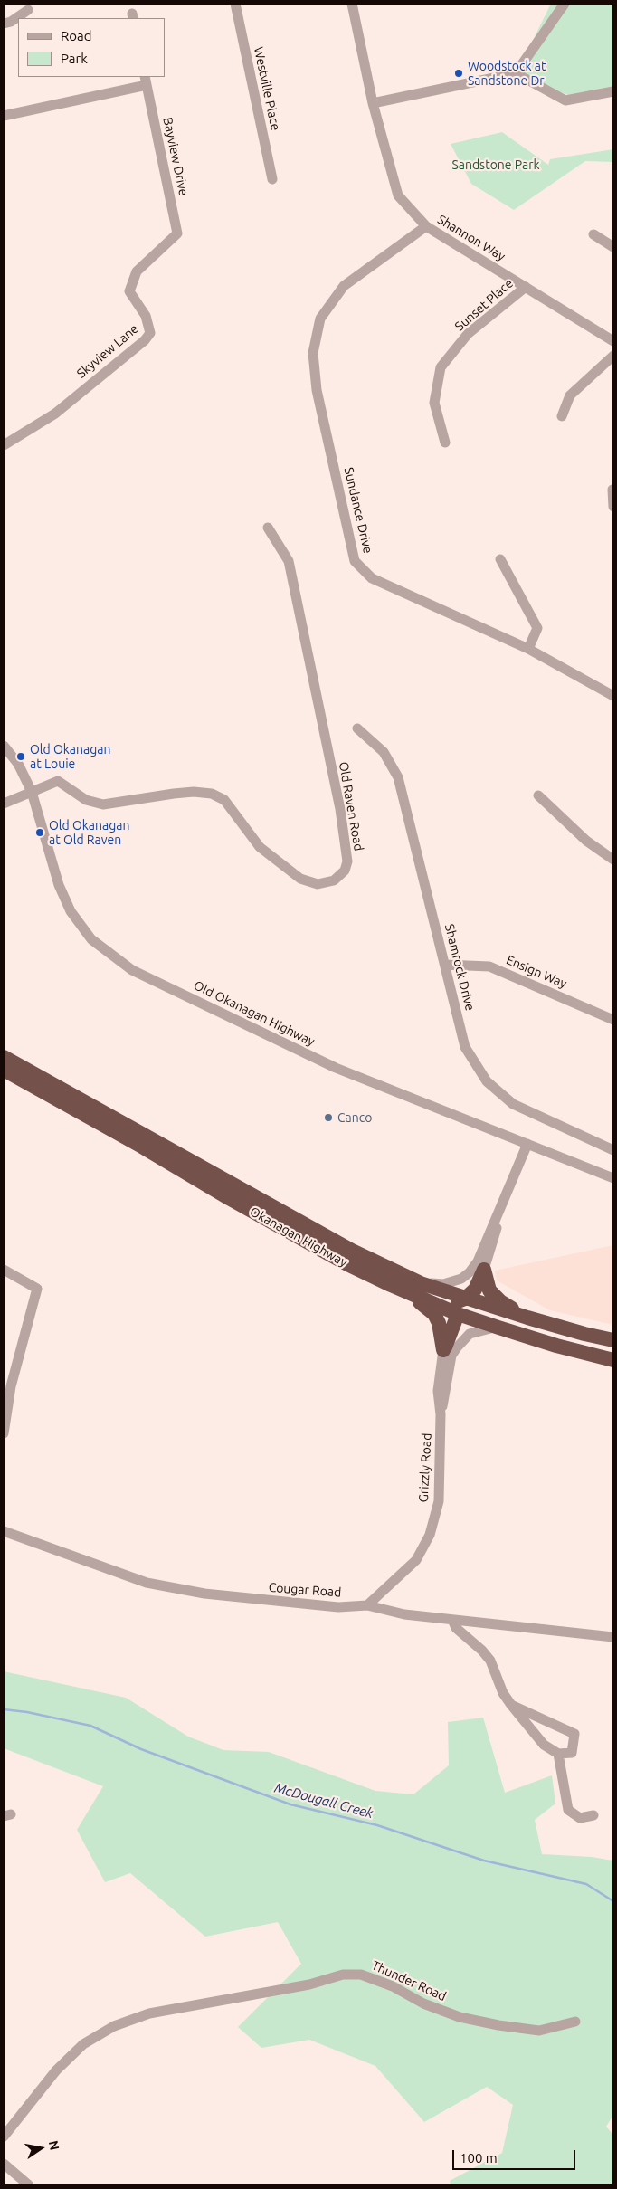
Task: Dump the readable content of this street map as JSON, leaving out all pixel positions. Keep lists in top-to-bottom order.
{
  "streets": {
    "highway": ["Okanagan Highway"],
    "street": [
      "Westville Place",
      "Bayview Drive",
      "Shannon Way",
      "Sunset Place",
      "Skyview Lane",
      "Sundance Drive",
      "Old Raven Road",
      "Shamrock Drive",
      "Ensign Way",
      "Old Okanagan Highway",
      "Grizzly Road",
      "Cougar Road",
      "Thunder Road"
    ]
  },
  "crossings": [
    ["Bayview Drive", "Skyview Lane"],
    ["Shannon Way", "Sunset Place"],
    ["Shannon Way", "Sundance Drive"],
    ["Old Raven Road", "Old Okanagan Highway"],
    ["Shamrock Drive", "Ensign Way"],
    ["Okanagan Highway", "Grizzly Road"],
    ["Grizzly Road", "Cougar Road"]
  ],
  "water": ["McDougall Creek"],
  "parks": ["Sandstone Park"],
  "places": [
    "Woodstock at Sandstone Dr",
    "Old Okanagan at Louie",
    "Old Okanagan at Old Raven",
    "Canco"
  ],
  "legend": ["Road", "Park"],
  "scale_bar": "100 m",
  "north": "right"
}
